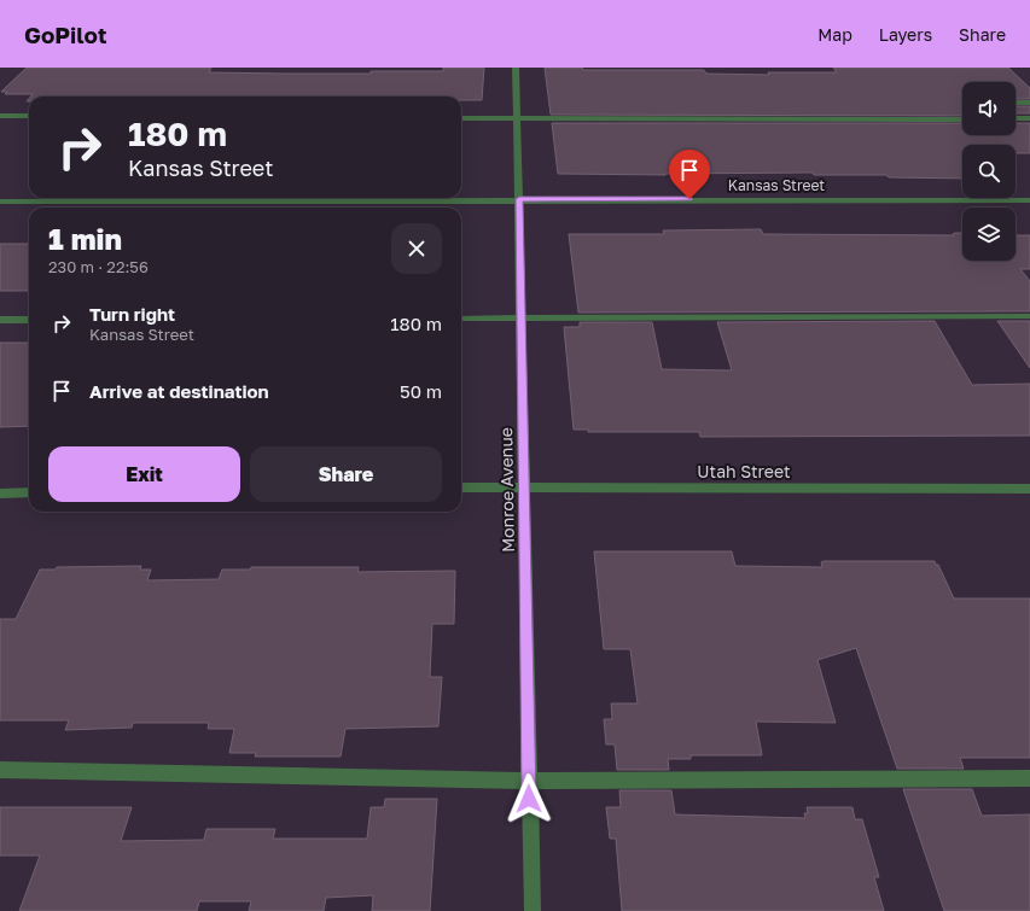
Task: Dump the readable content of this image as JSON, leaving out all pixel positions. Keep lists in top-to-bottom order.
{
  "streets": {
    "street": ["Kansas Street", "Utah Street", "Monroe Avenue"]
  },
  "crossings": [
    ["Kansas Street", "Monroe Avenue"],
    ["Utah Street", "Monroe Avenue"]
  ],
  "page": {
    "header": "GoPilot",
    "nav": ["Map", "Layers", "Share"],
    "turn": ["180 m", "Kansas Street"],
    "heading": ["1 min", "230 m · 22:56"],
    "list": [
      {
        "name": "Turn right",
        "note": "Kansas Street",
        "value": "180 m"
      },
      {
        "name": "Arrive at destination",
        "value": "50 m"
      }
    ],
    "buttons": ["Exit", "Share"]
  }
}
